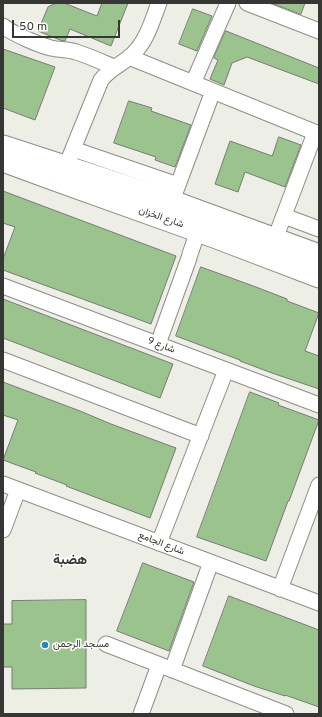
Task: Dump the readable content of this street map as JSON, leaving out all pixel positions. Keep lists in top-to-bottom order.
{
  "streets": {
    "main road": ["شارع الخزان"],
    "street": ["شارع 9", "شارع الجامع"]
  },
  "districts": ["هضبة"],
  "places": ["مسجد الرحمن"],
  "scale_bar": "50 m"
}
